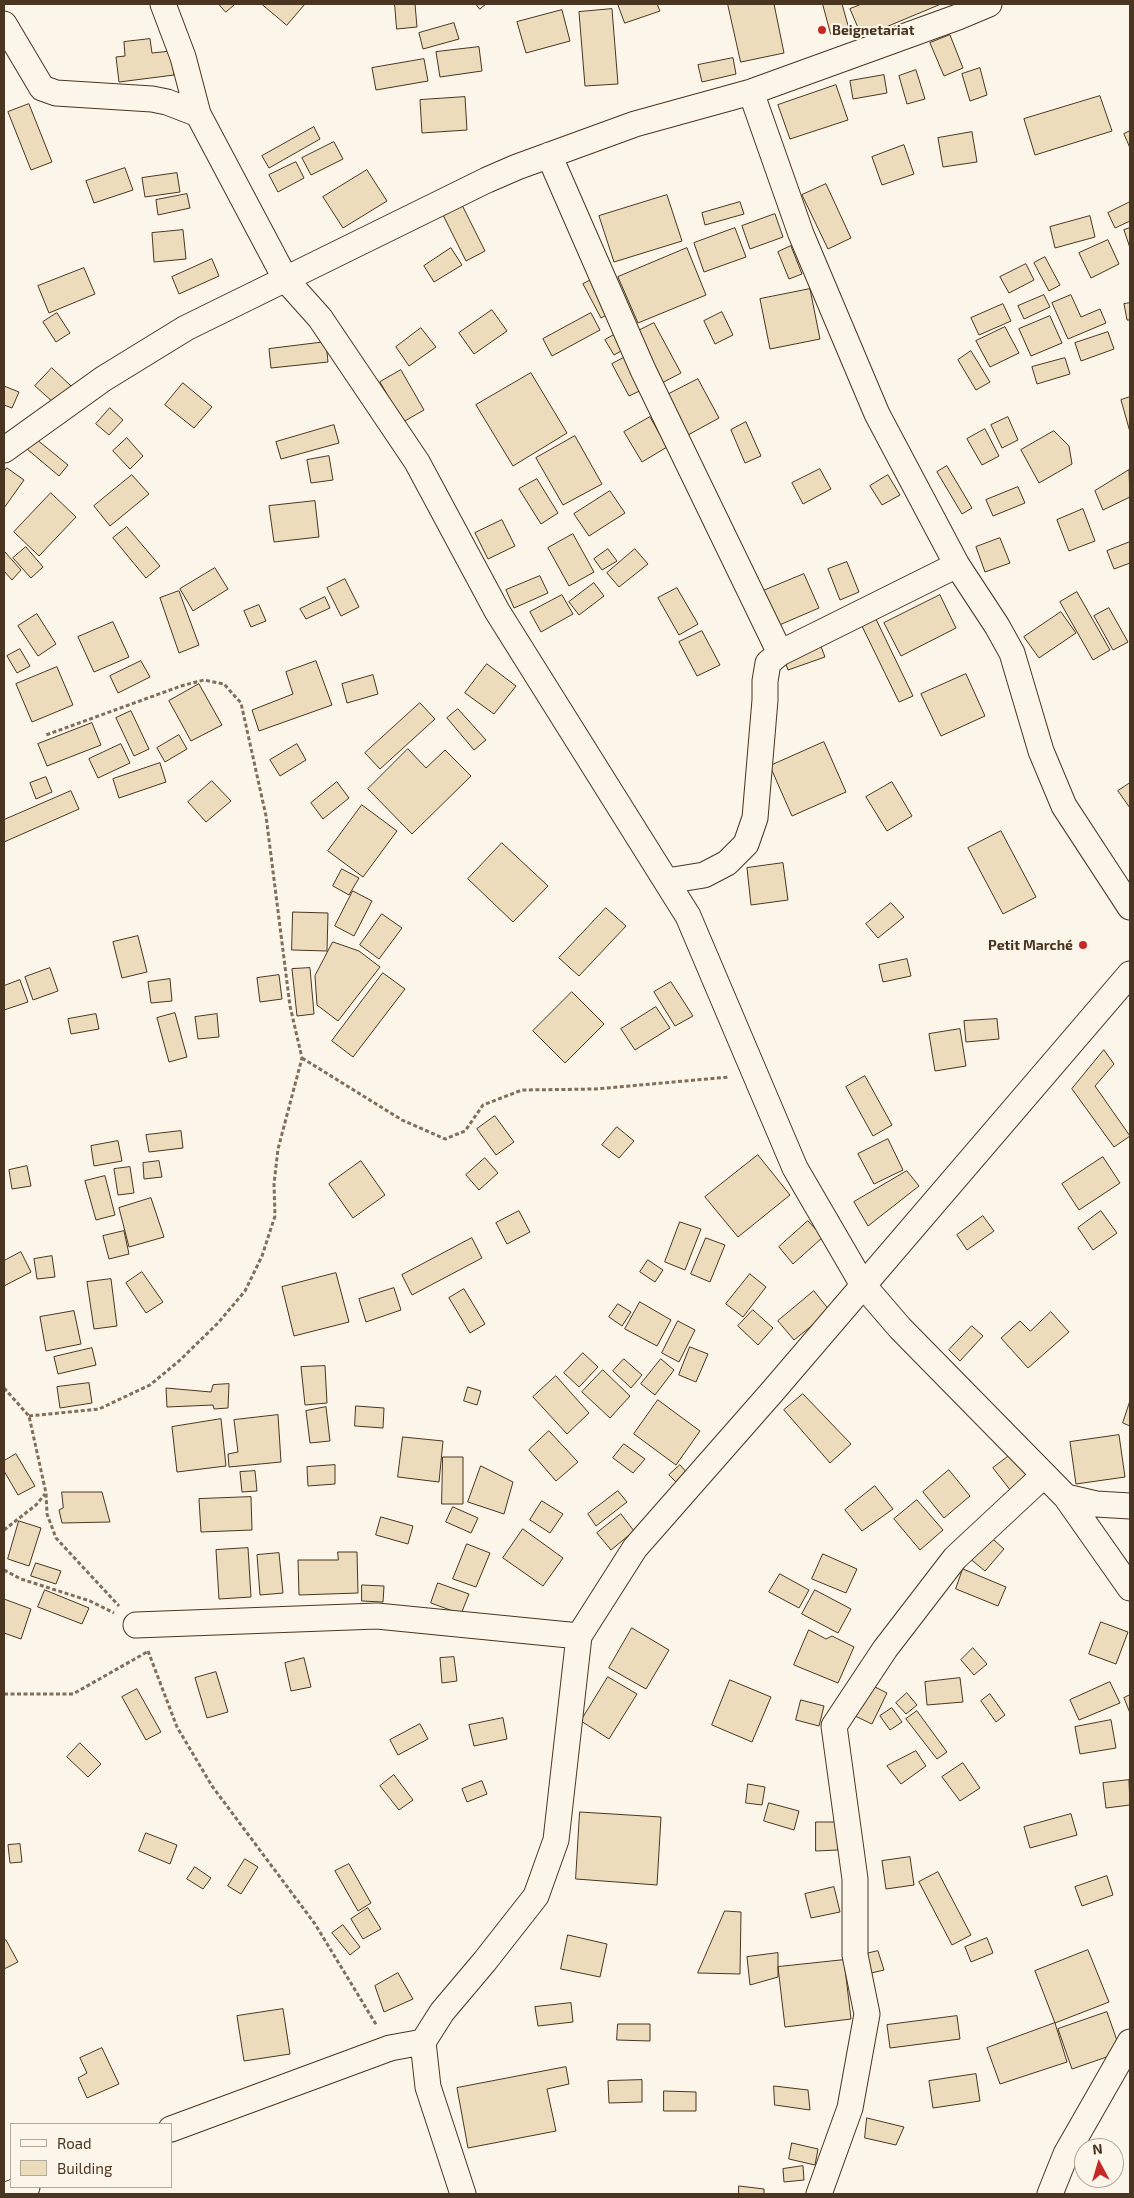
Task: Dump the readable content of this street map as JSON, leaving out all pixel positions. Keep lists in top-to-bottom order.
{
  "places": ["Beignetariat", "Petit Marché"],
  "legend": ["Road", "Building"],
  "north": "top"
}
